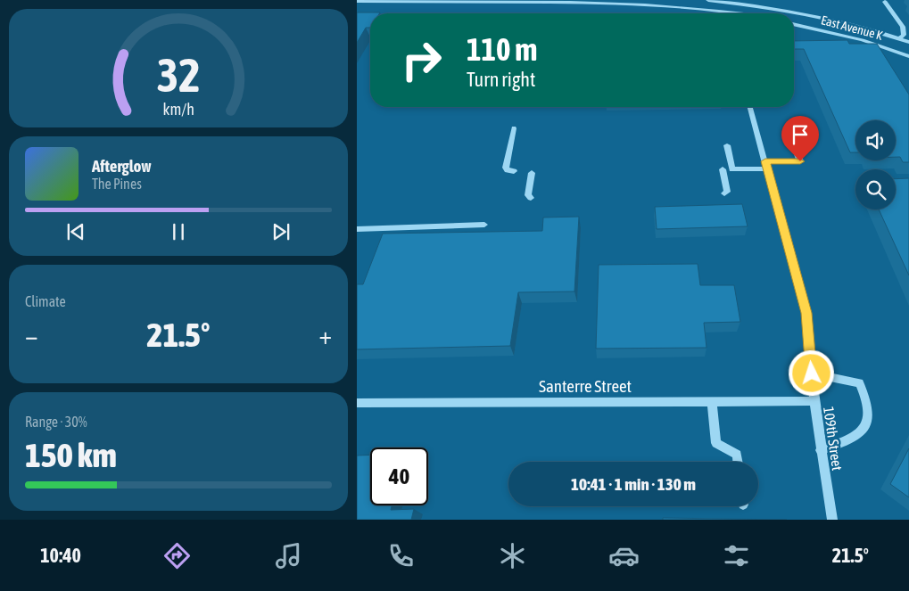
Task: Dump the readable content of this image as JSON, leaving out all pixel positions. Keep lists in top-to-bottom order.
{
  "streets": {
    "street": ["East Avenue K", "Santerre Street", "109th Street"]
  },
  "crossings": [
    ["Santerre Street", "109th Street"]
  ],
  "page": {
    "turn": ["110 m", "Turn right"],
    "song": ["Afterglow", "The Pines"],
    "tile": [
      "Climate",
      ["Range · 30%", "150 km"]
    ],
    "heat": ["−", "21.5°", "+"],
    "limit": "40",
    "trip": "10:41 · 1 min · 130 m",
    "tabs": ["10:40", "21.5°"],
    "gauge": ["32", "km/h"]
  }
}
